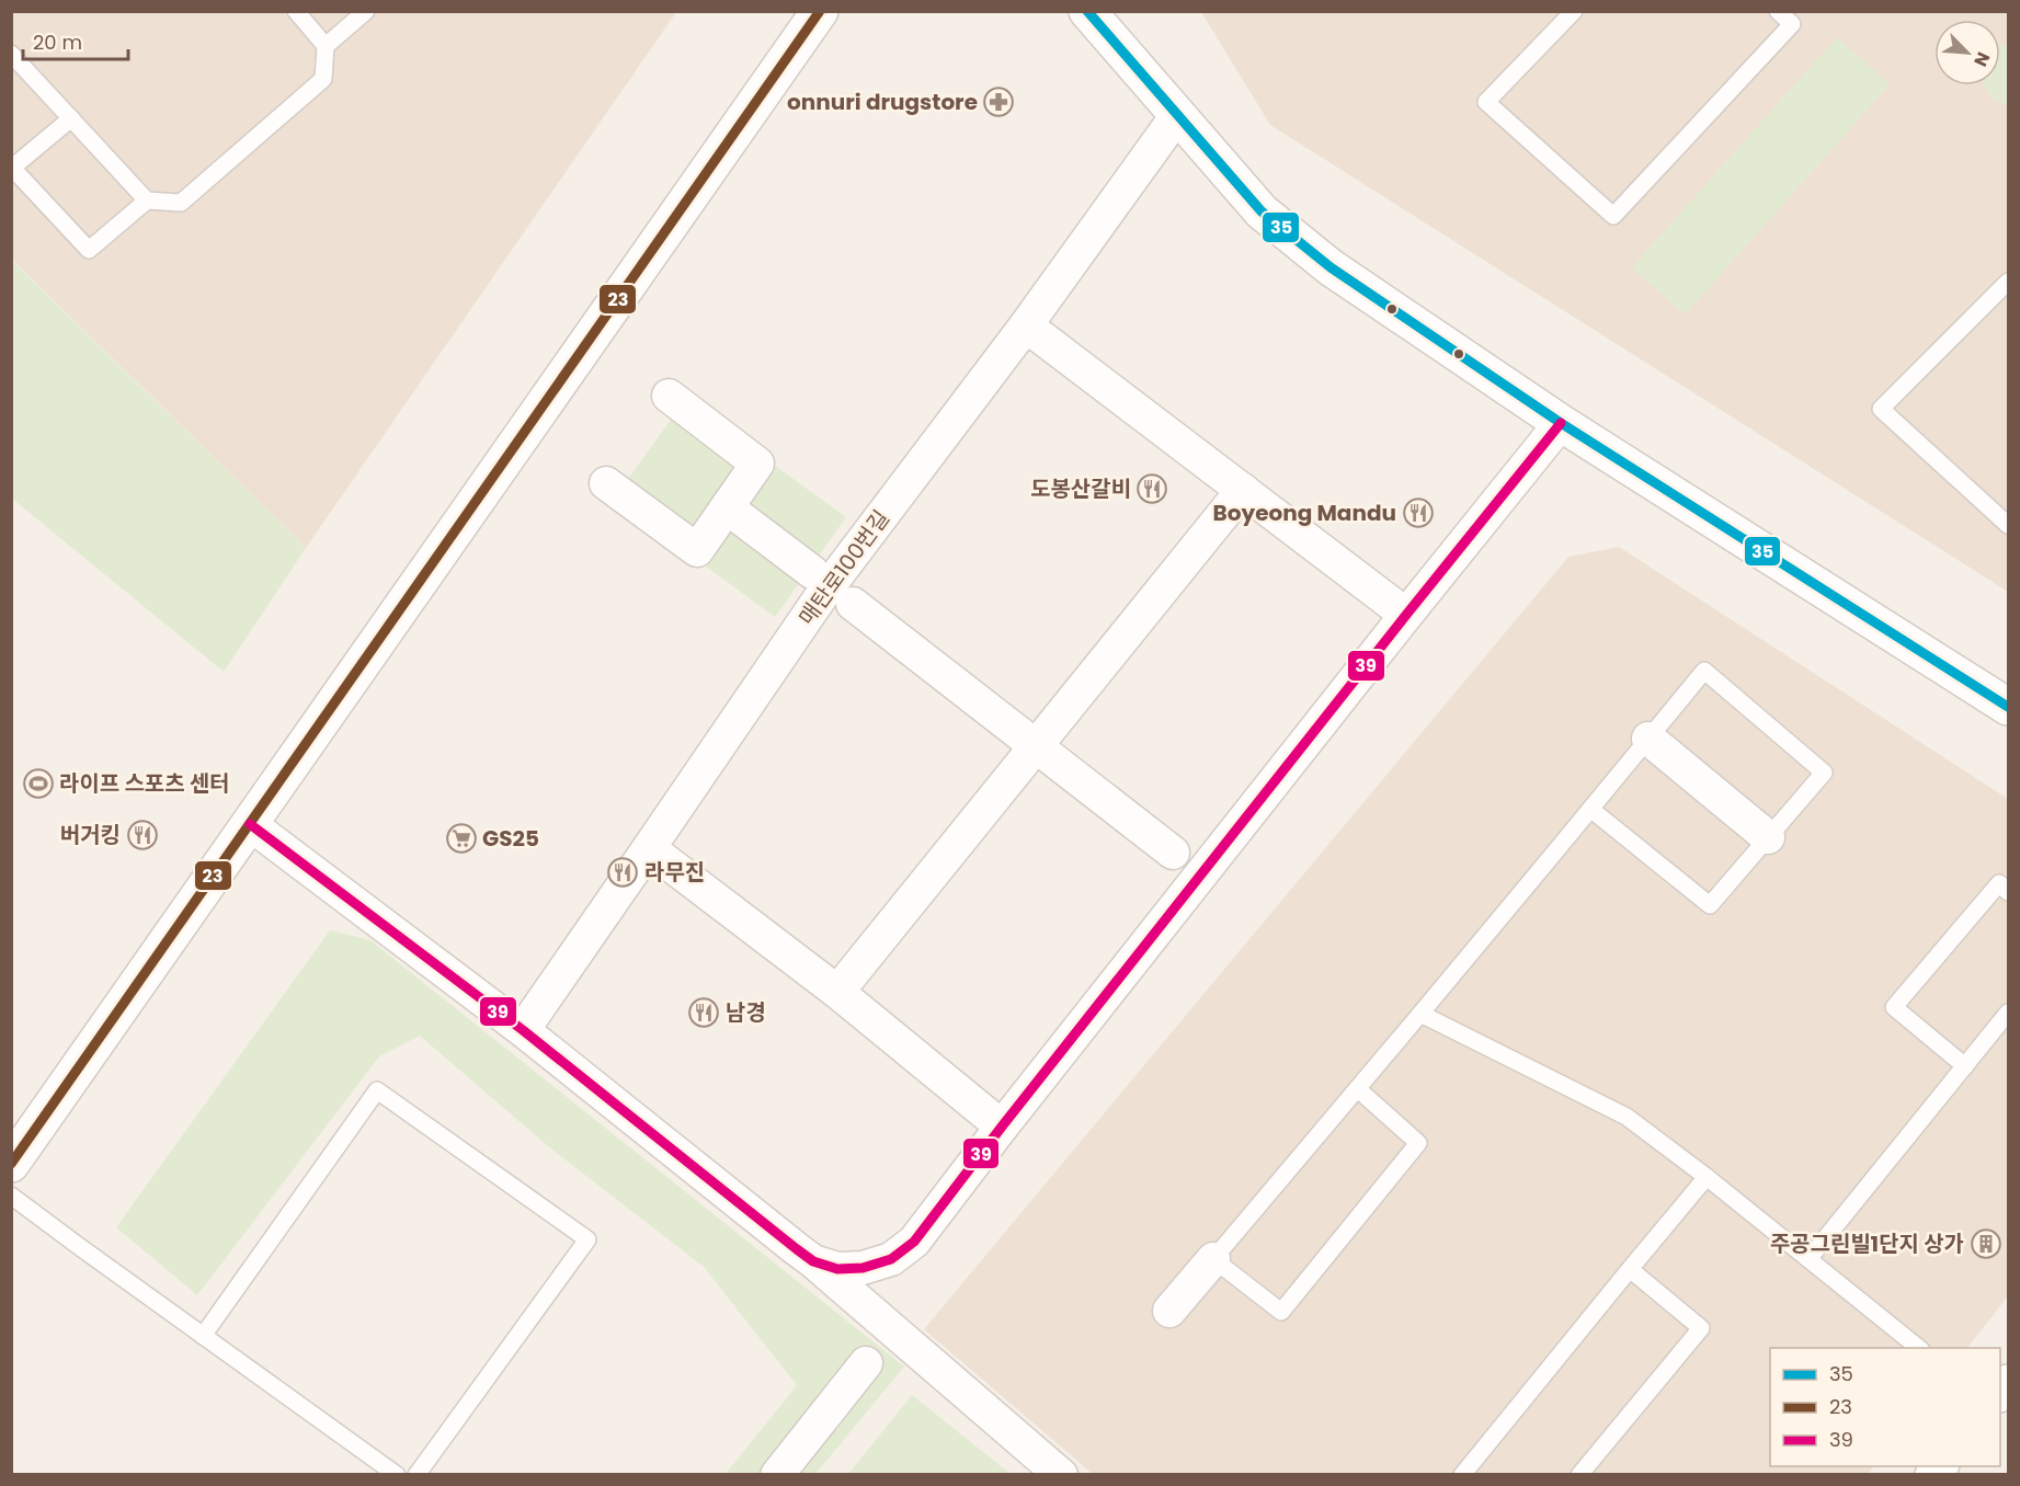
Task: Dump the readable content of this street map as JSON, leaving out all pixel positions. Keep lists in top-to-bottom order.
{
  "streets": {
    "street": ["매탄로100번길"]
  },
  "places": {
    "pharmacy": ["onnuri drugstore"],
    "restaurant": [
      "도봉산갈비",
      "Boyeong Mandu",
      "버거킹",
      "라무진",
      "남경"
    ],
    "sports": ["라이프 스포츠 센터"],
    "supermarket": ["GS25"],
    "building": ["주공그린빌1단지 상가"]
  },
  "lines": ["transit line 35", "transit line 23", "transit line 39"],
  "legend": ["35", "23", "39"],
  "scale_bar": "20 m",
  "north": "bottom right"
}
